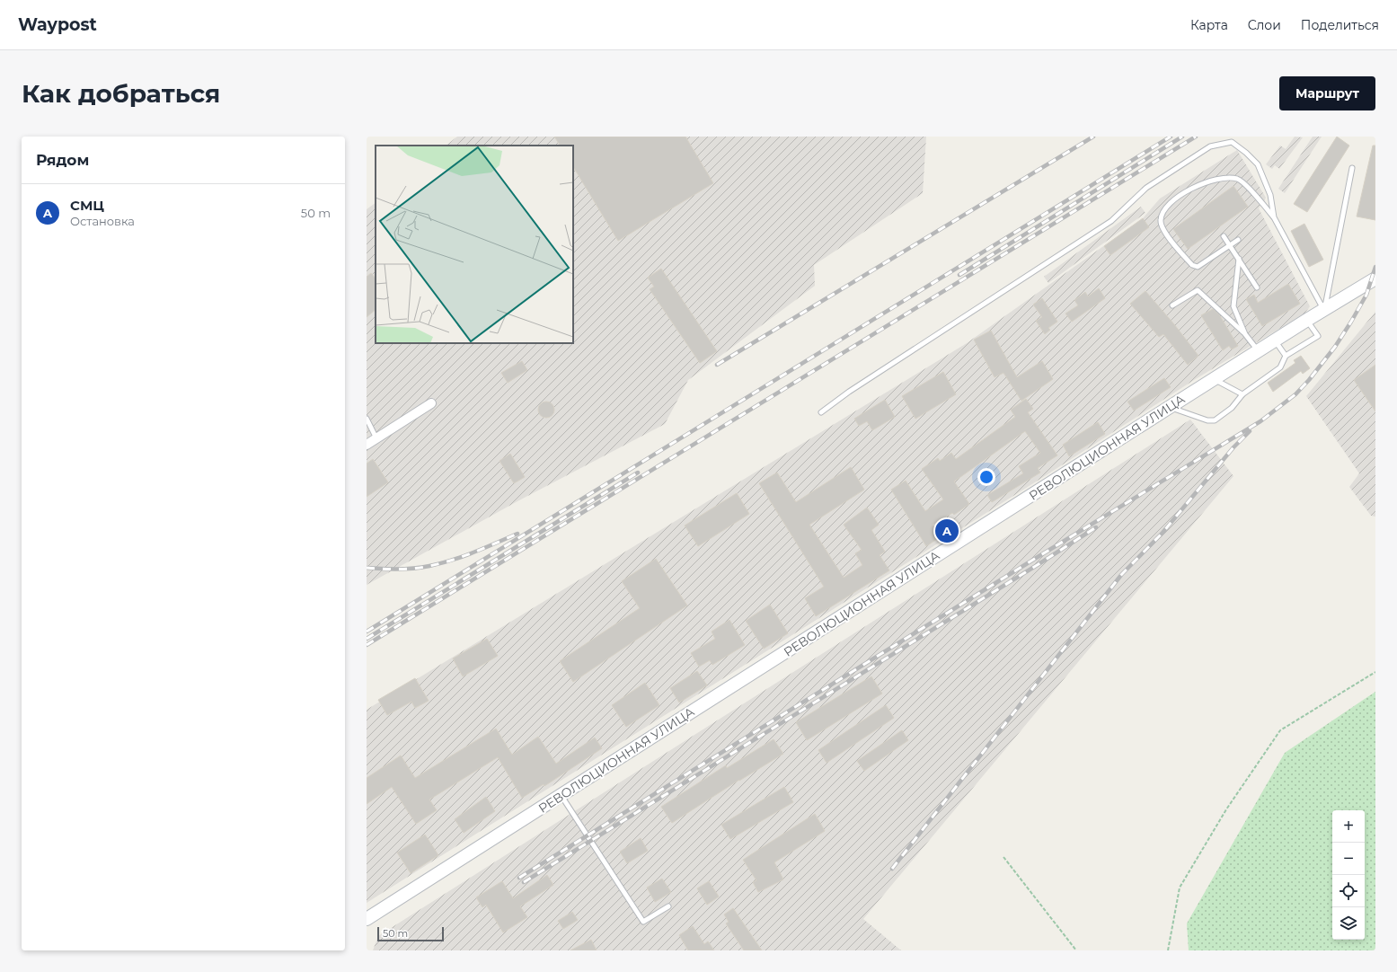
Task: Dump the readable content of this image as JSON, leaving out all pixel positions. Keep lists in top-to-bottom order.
{
  "streets": {
    "main road": ["РЕВОЛЮЦИОННАЯ УЛИЦА"]
  },
  "scale_bar": "50 m",
  "page": {
    "header": "Waypost",
    "nav": ["Карта", "Слои", "Поделиться"],
    "buttons": "Маршрут",
    "title": "Как добраться",
    "heading": "Рядом",
    "list": [
      {
        "mark": "A",
        "name": "СМЦ",
        "note": "Остановка",
        "value": "50 m"
      }
    ],
    "pins": "A",
    "map_buttons": ["+", "−"],
    "scale": "50 m"
  }
}
